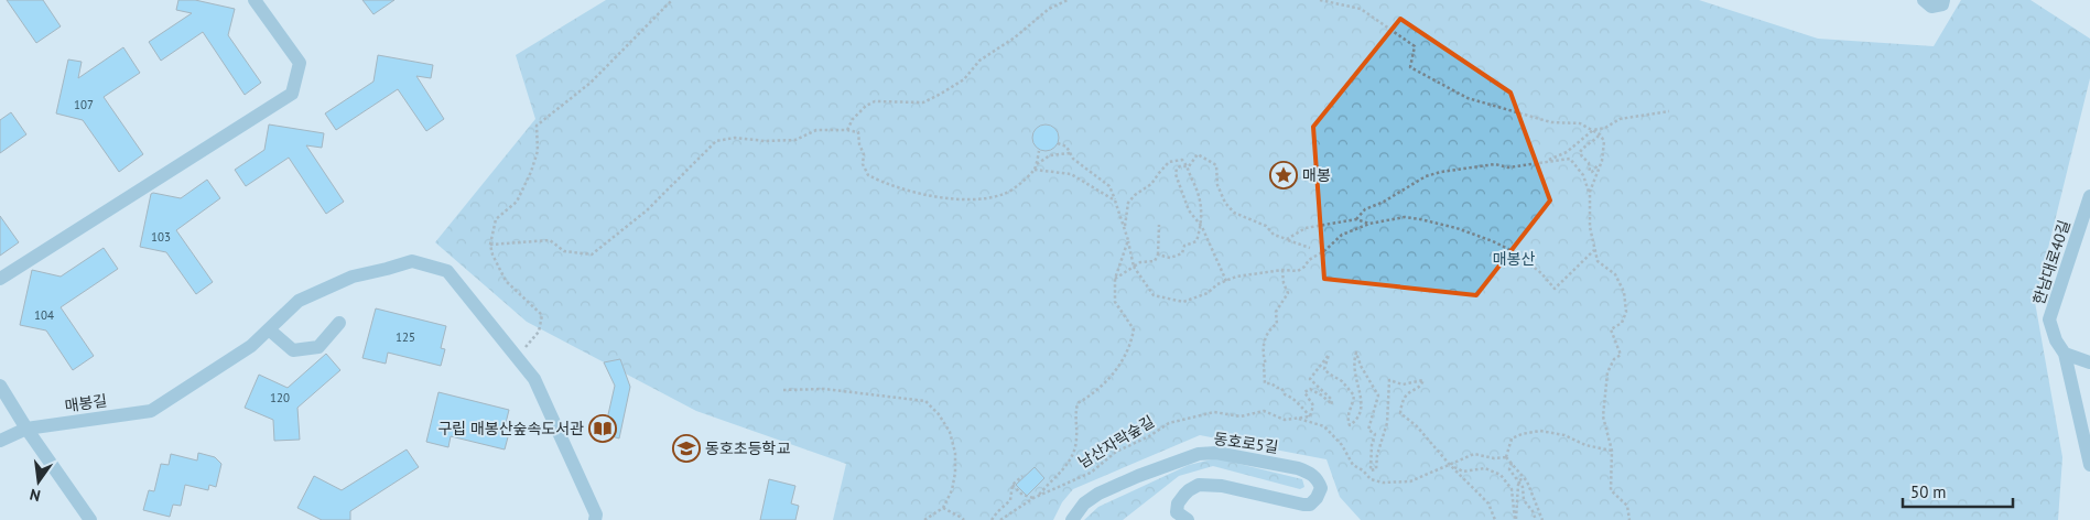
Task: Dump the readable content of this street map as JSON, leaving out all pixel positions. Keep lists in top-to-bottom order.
{
  "streets": {
    "street": ["한남대로40길", "매봉길", "동호로5길"],
    "path": ["남산자락숲길"]
  },
  "parks": ["매봉산"],
  "places": {
    "place": ["매봉"],
    "library": ["구립 매봉산숲속도서관"],
    "school or university": ["동호초등학교"]
  },
  "house_numbers": [
    "107",
    "103",
    "104",
    "125",
    "120"
  ],
  "scale_bar": "50 m",
  "north": "bottom"
}
